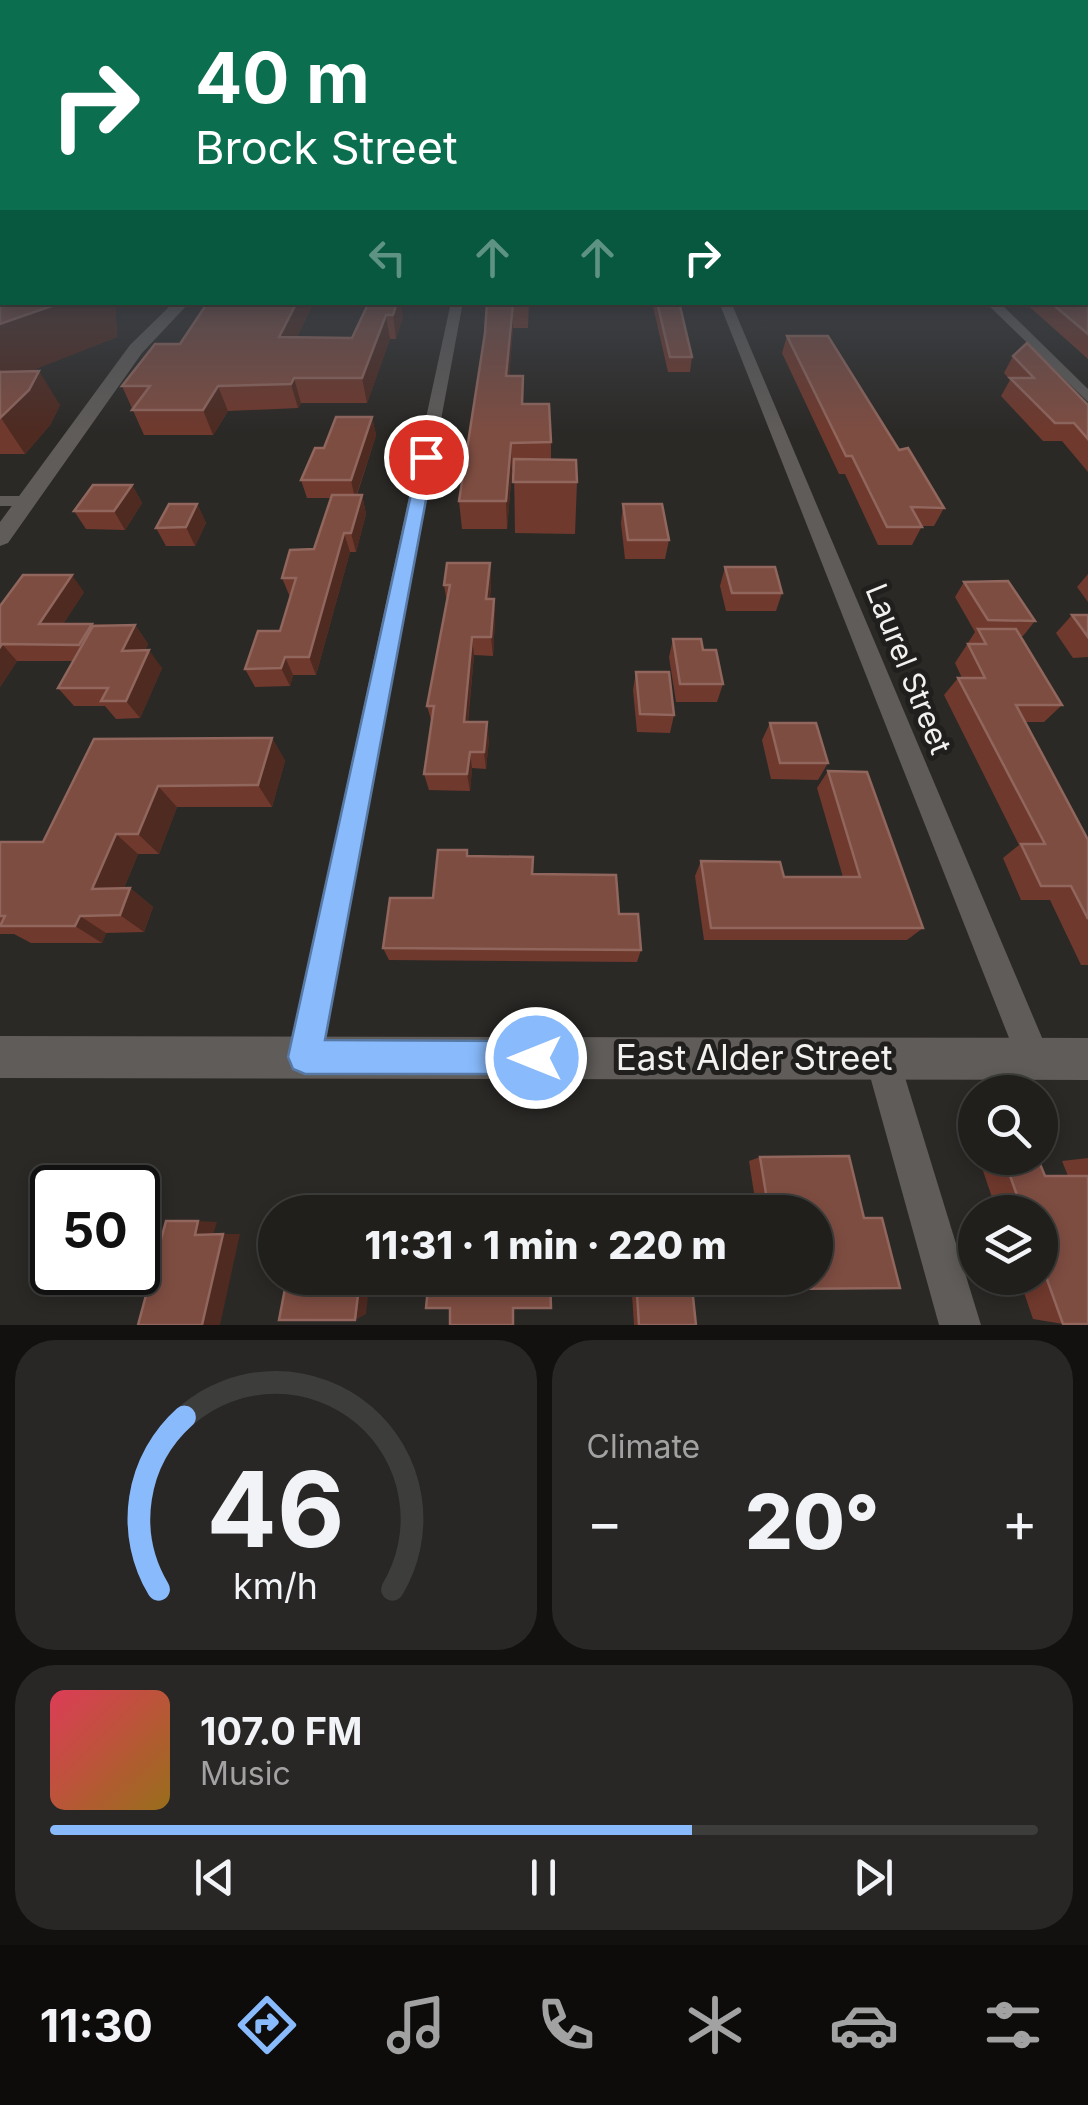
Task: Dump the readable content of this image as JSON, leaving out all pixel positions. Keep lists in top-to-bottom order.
{
  "streets": {
    "main road": ["East Alder Street"],
    "street": ["Laurel Street"]
  },
  "crossings": [
    ["Laurel Street", "East Alder Street"]
  ],
  "page": {
    "turn": ["40 m", "Brock Street"],
    "limit": "50",
    "trip": "11:31 · 1 min · 220 m",
    "tile": "Climate",
    "heat": ["−", "20°", "+"],
    "song": ["107.0 FM", "Music"],
    "tabs": "11:30",
    "gauge": ["46", "km/h"]
  }
}
